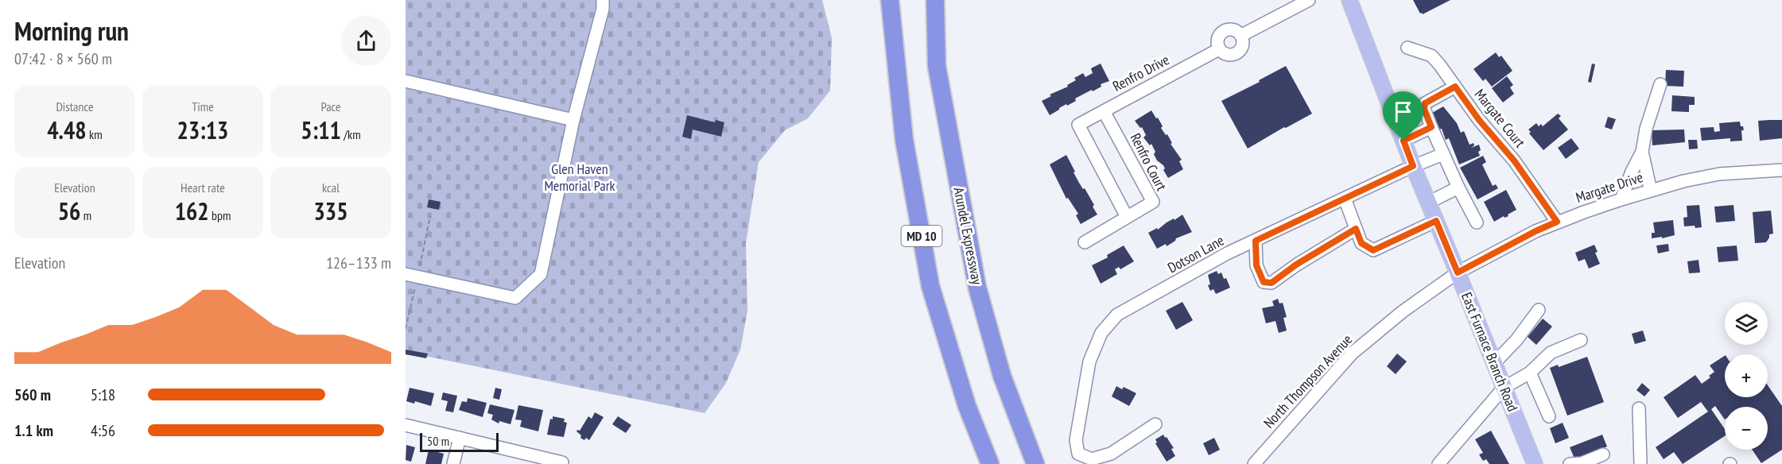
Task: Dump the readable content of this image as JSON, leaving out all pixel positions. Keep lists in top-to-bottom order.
{
  "streets": {
    "highway": ["MD 10", "Arundel Expressway"],
    "main road": ["East Furnace Branch Road"],
    "street": [
      "Renfro Drive",
      "Margate Court",
      "Renfro Court",
      "Margate Drive",
      "Dotson Lane",
      "North Thompson Avenue"
    ]
  },
  "crossings": [
    ["Renfro Drive", "Renfro Court"],
    ["Margate Court", "Margate Drive"],
    ["Margate Drive", "East Furnace Branch Road"],
    ["Margate Drive", "North Thompson Avenue"],
    ["Dotson Lane", "East Furnace Branch Road"],
    ["East Furnace Branch Road", "North Thompson Avenue"]
  ],
  "parks": ["Glen Haven Memorial Park"],
  "scale_bar": "50 m",
  "page": {
    "heading": ["Morning run", "07:42 · 8 × 560 m"],
    "stats": [
      ["Distance", "4.48 km"],
      ["Time", "23:13"],
      ["Pace", "5:11 /km"],
      ["Elevation", "56 m"],
      ["Heart rate", "162 bpm"],
      ["kcal", "335"]
    ],
    "chart": ["Elevation", "126–133 m"],
    "map_buttons": ["+", "−"],
    "list": [
      {
        "name": "560 m",
        "note": "5:18"
      },
      {
        "name": "1.1 km",
        "note": "4:56"
      }
    ],
    "scale": "50 m"
  }
}
